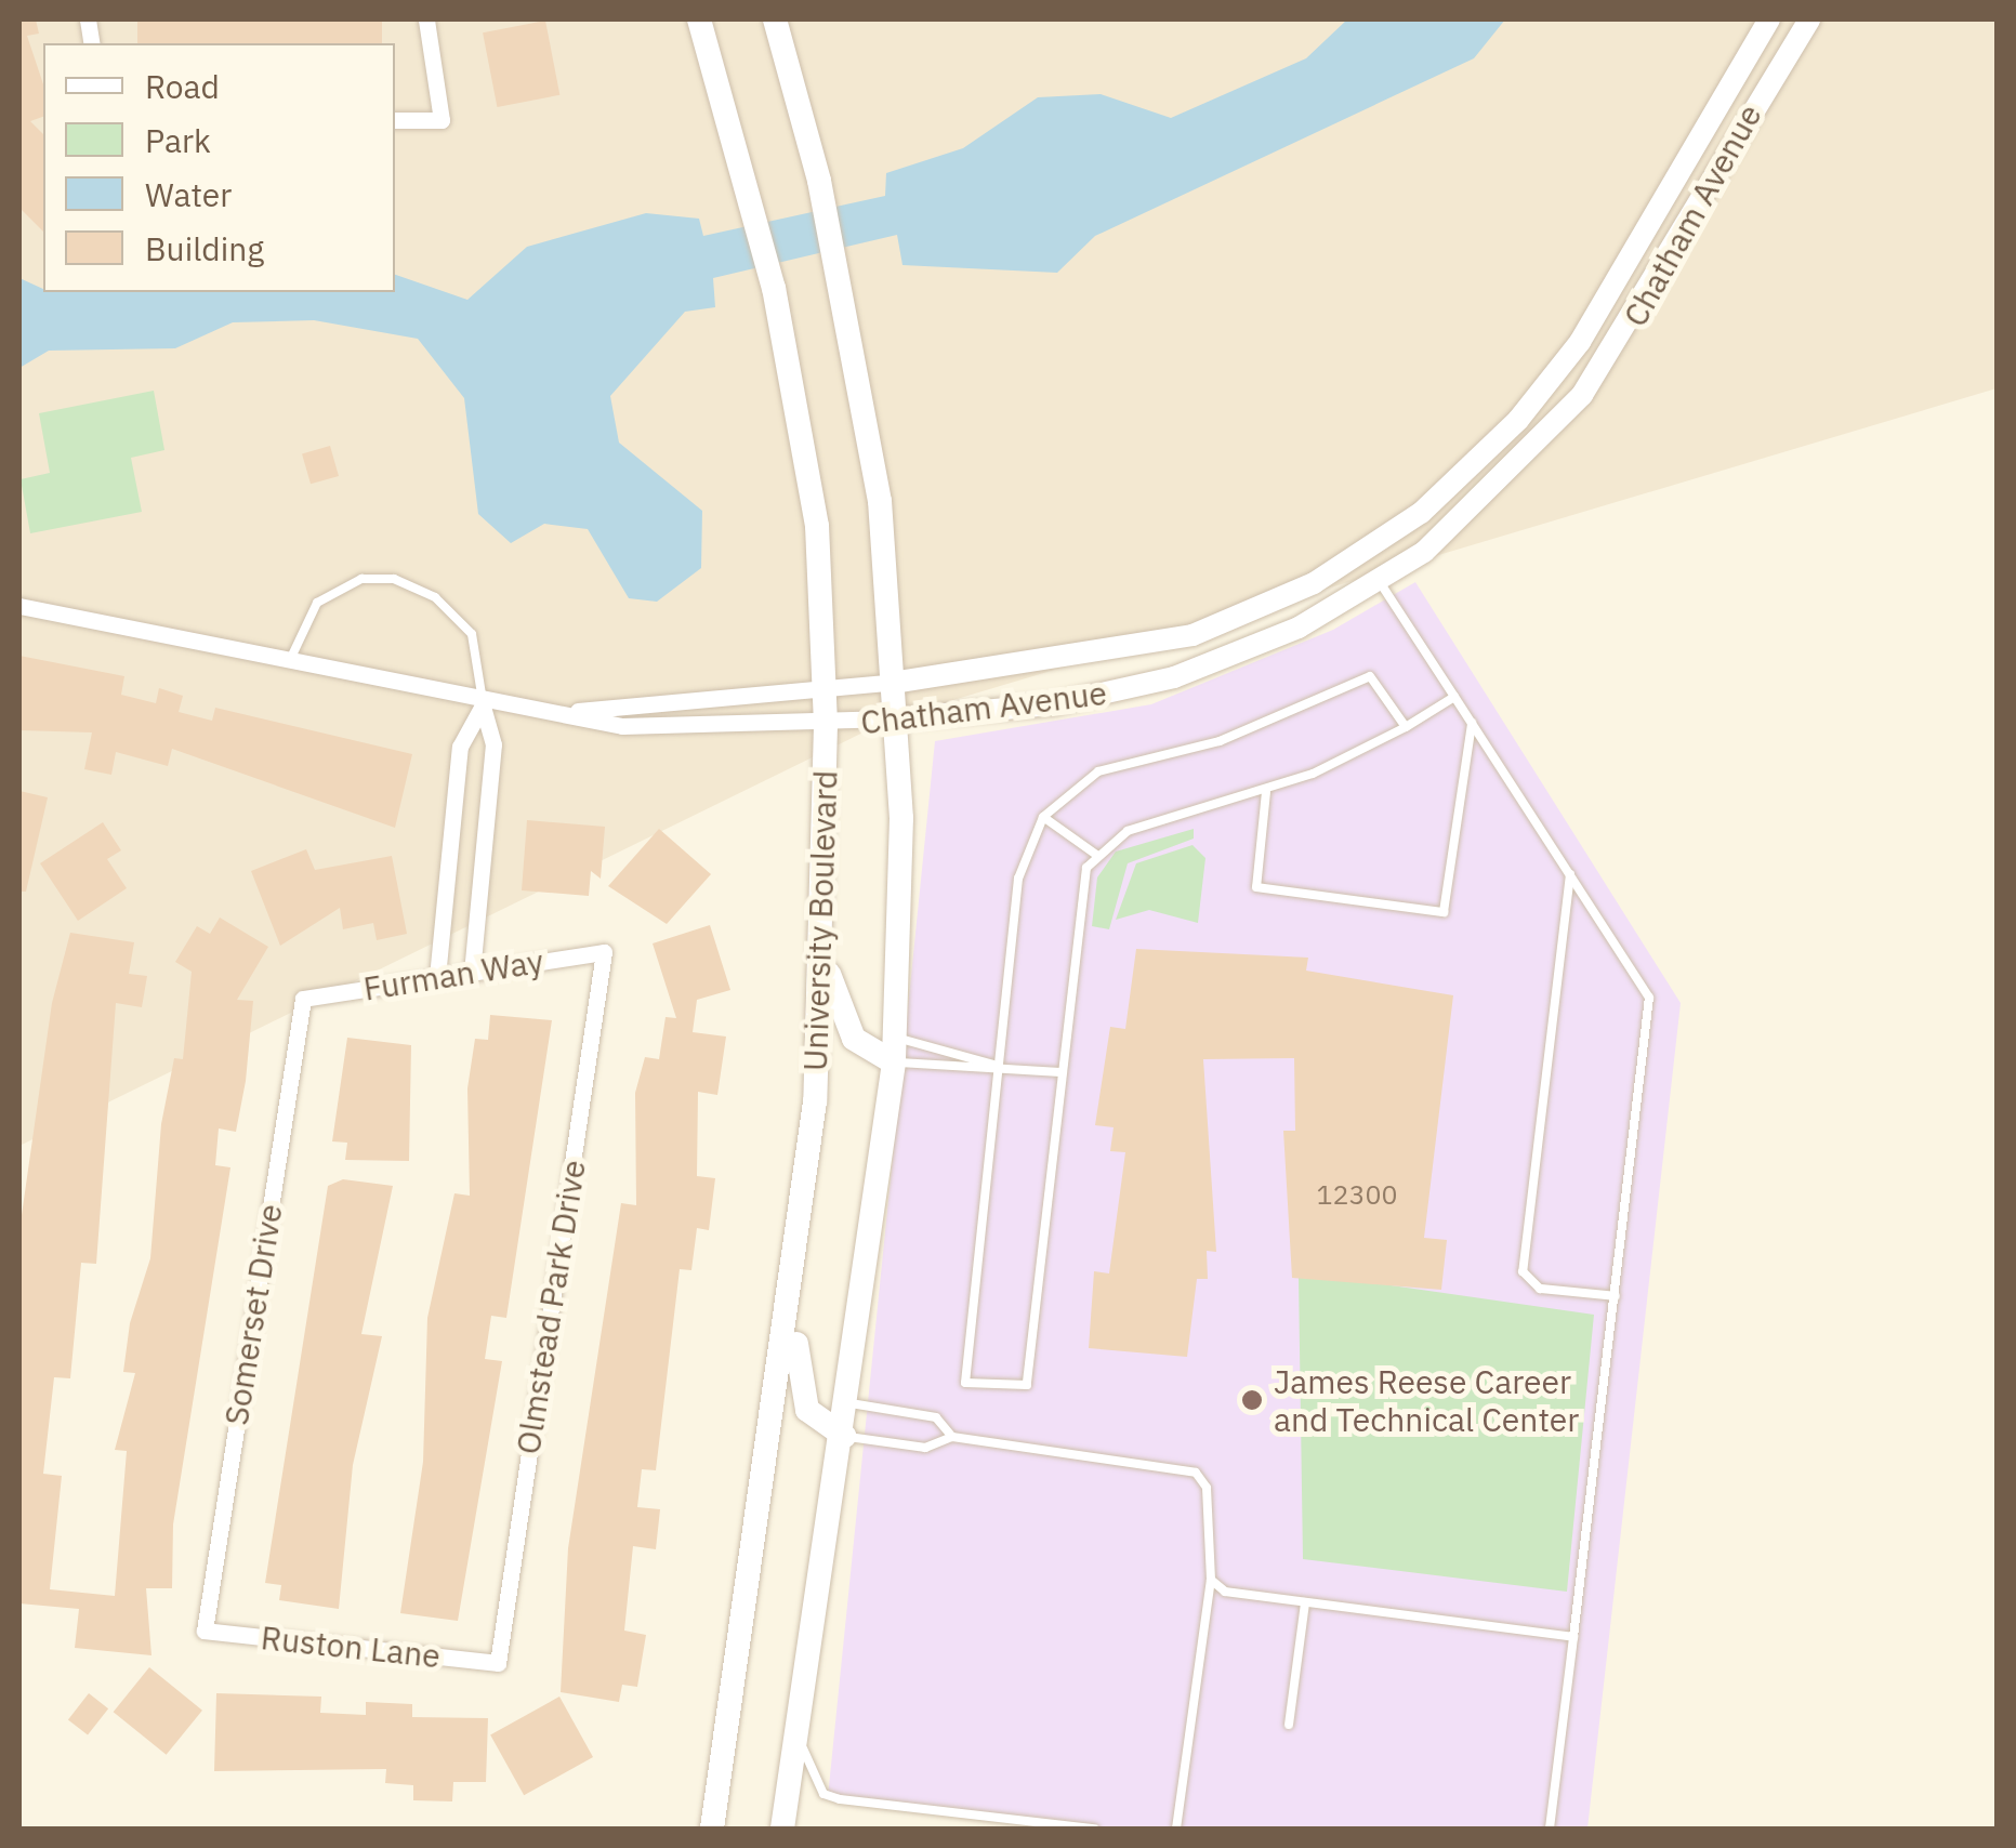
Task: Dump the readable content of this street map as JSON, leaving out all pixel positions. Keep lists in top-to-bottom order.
{
  "streets": {
    "main road": ["University Boulevard"],
    "street": [
      "Chatham Avenue",
      "Furman Way",
      "Olmstead Park Drive",
      "Somerset Drive",
      "Ruston Lane"
    ]
  },
  "crossings": [
    ["Chatham Avenue", "University Boulevard"],
    ["Furman Way", "Olmstead Park Drive"],
    ["Furman Way", "Somerset Drive"],
    ["Olmstead Park Drive", "Ruston Lane"],
    ["Somerset Drive", "Ruston Lane"]
  ],
  "places": ["James Reese Career and Technical Center"],
  "house_numbers": ["12300"],
  "legend": [
    "Road",
    "Park",
    "Water",
    "Building"
  ]
}
